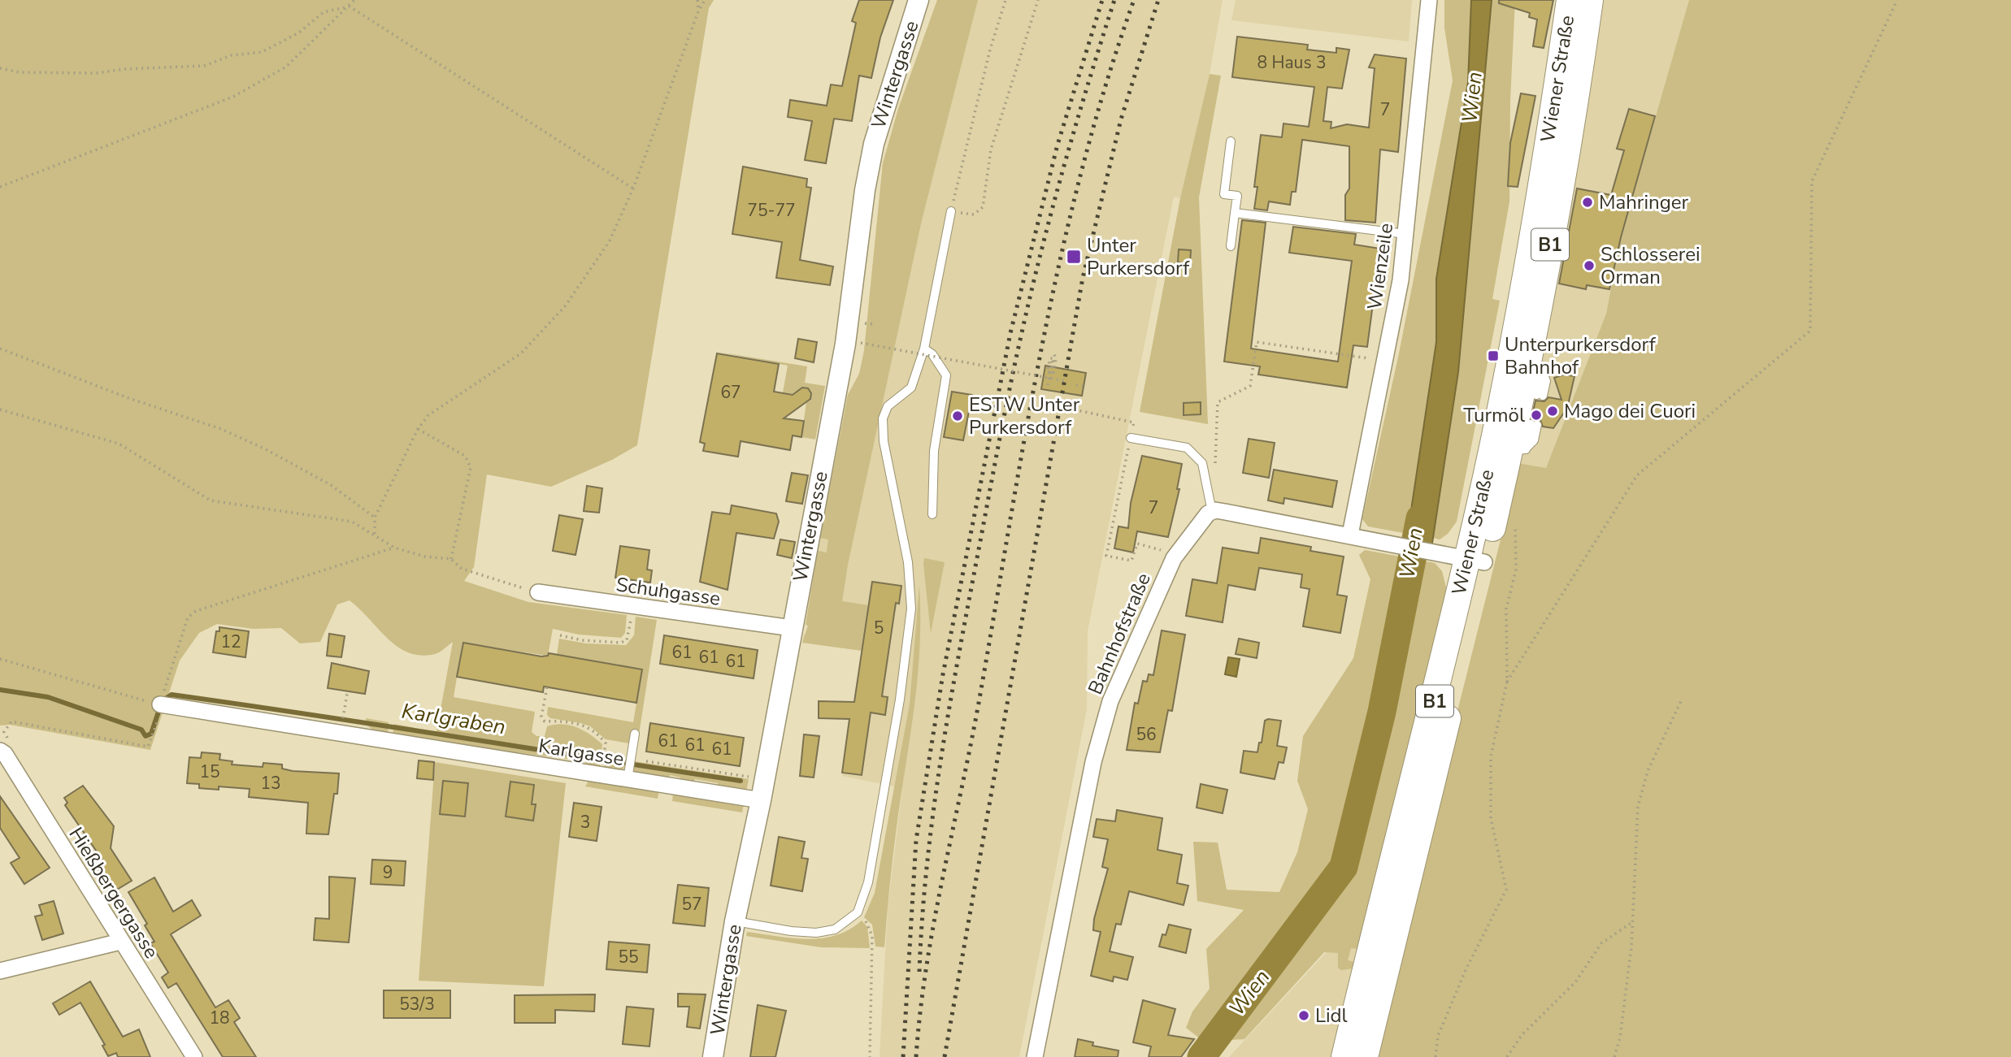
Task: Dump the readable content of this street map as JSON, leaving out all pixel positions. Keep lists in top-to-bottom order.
{
  "streets": {
    "main road": ["Wiener Straße", "B1"],
    "street": [
      "Wintergasse",
      "Wienzeile",
      "Schuhgasse",
      "Bahnhofstraße",
      "Karlgasse",
      "Hießbergergasse"
    ]
  },
  "crossings": [
    ["Wintergasse", "Schuhgasse"],
    ["Wintergasse", "Karlgasse"]
  ],
  "water": ["Wien", "Karlgraben"],
  "places": {
    "other": [
      "Mahringer",
      "Schlosserei Orman",
      "Mago dei Cuori",
      "Turmöl",
      "ESTW Unter Purkersdorf",
      "Lidl"
    ],
    "transit": ["Unter Purkersdorf", "Unterpurkersdorf Bahnhof"]
  },
  "house_numbers": [
    "8 Haus 3",
    "7",
    "75-77",
    "67",
    "7",
    "5",
    "12",
    "61",
    "61",
    "61",
    "56",
    "61",
    "61",
    "61",
    "15",
    "13",
    "3",
    "9",
    "57",
    "55",
    "53/3",
    "18"
  ]
}
